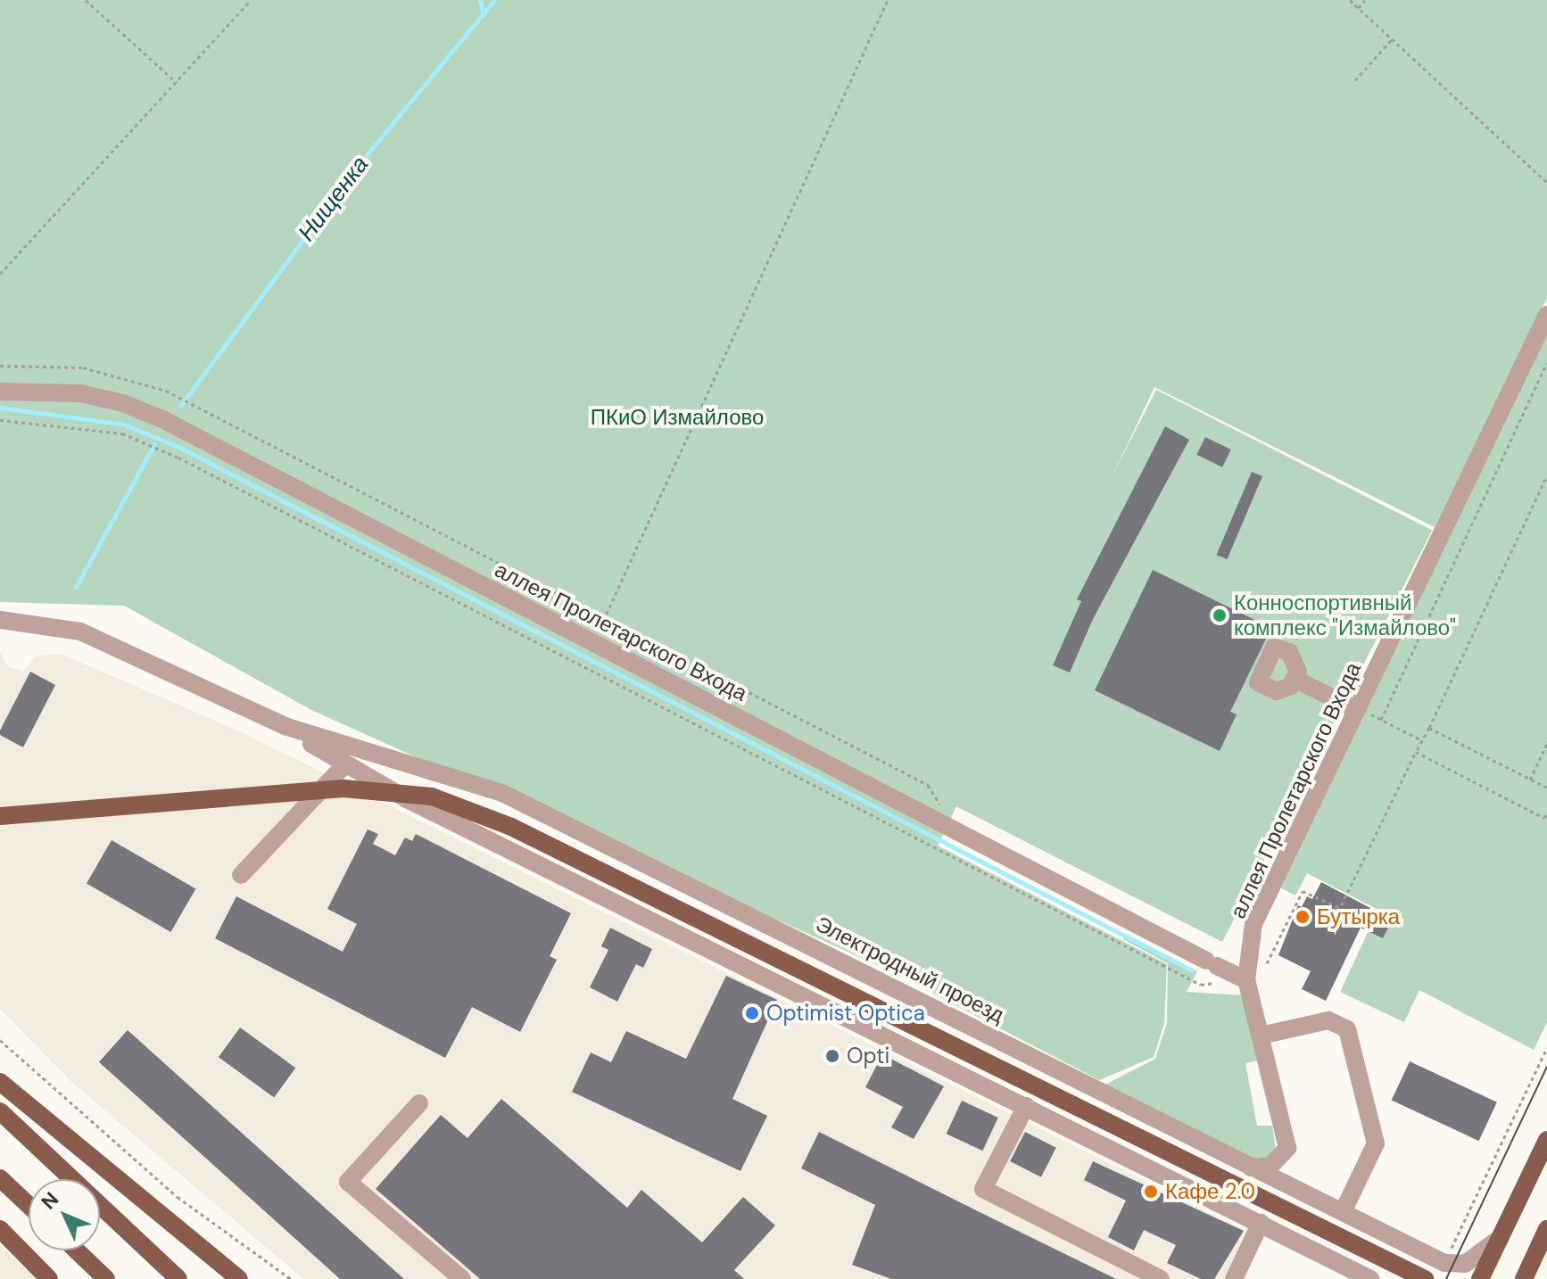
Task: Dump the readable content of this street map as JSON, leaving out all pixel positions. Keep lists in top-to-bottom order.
{
  "streets": {
    "street": ["аллея Пролетарского Входа", "Электродный проезд"]
  },
  "crossings": [
    ["аллея Пролетарского Входа", "Электродный проезд"]
  ],
  "water": ["Нищенка"],
  "parks": ["ПКиО Измайлово"],
  "places": [
    "Конноспортивный комплекс \"Измайлово\"",
    "Бутырка",
    "Optimist Optica",
    "Opti",
    "Кафе 2.0"
  ],
  "north": "top left"
}
